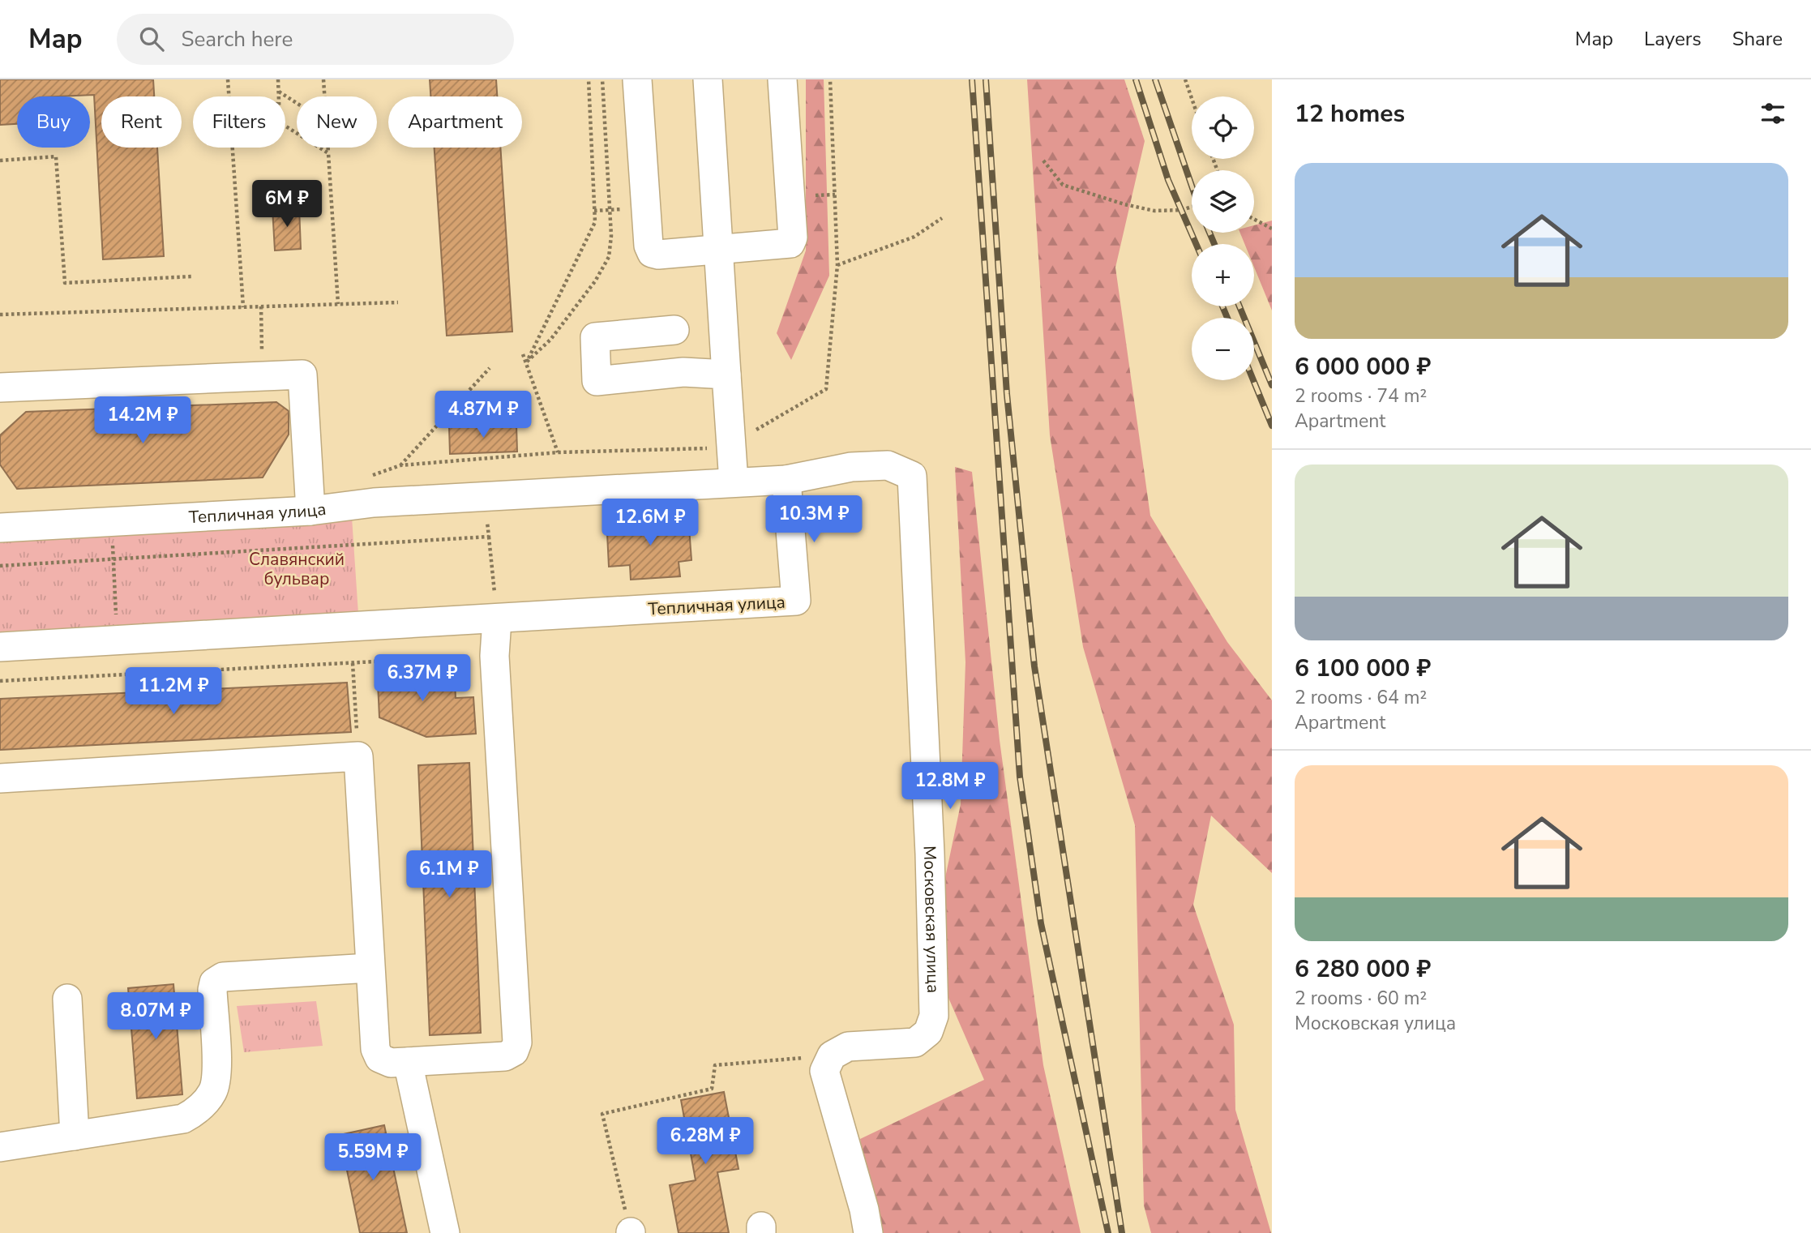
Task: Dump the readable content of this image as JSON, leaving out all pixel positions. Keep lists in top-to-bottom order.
{
  "streets": {
    "street": ["Тепличная улица", "Московская улица"]
  },
  "crossings": [
    ["Тепличная улица", "Московская улица"]
  ],
  "parks": ["Славянский бульвар"],
  "page": {
    "header": "Map",
    "search": "Search here",
    "nav": ["Map", "Layers", "Share"],
    "heading": "12 homes",
    "map_buttons": ["+", "−"],
    "chip": [
      "Buy",
      "Rent",
      "Filters",
      "New",
      "Apartment"
    ],
    "list": [
      {
        "name": "6 000 000 ₽",
        "note": "2 rooms · 74 m² · Apartment"
      },
      {
        "name": "6 100 000 ₽",
        "note": "2 rooms · 64 m² · Apartment"
      },
      {
        "name": "6 280 000 ₽",
        "note": "2 rooms · 60 m² · Московская улица"
      }
    ],
    "price": [
      "6M ₽",
      "4.87M ₽",
      "14.2M ₽",
      "10.3M ₽",
      "12.6M ₽",
      "6.37M ₽",
      "11.2M ₽",
      "12.8M ₽",
      "6.1M ₽",
      "8.07M ₽",
      "6.28M ₽",
      "5.59M ₽"
    ]
  }
}
